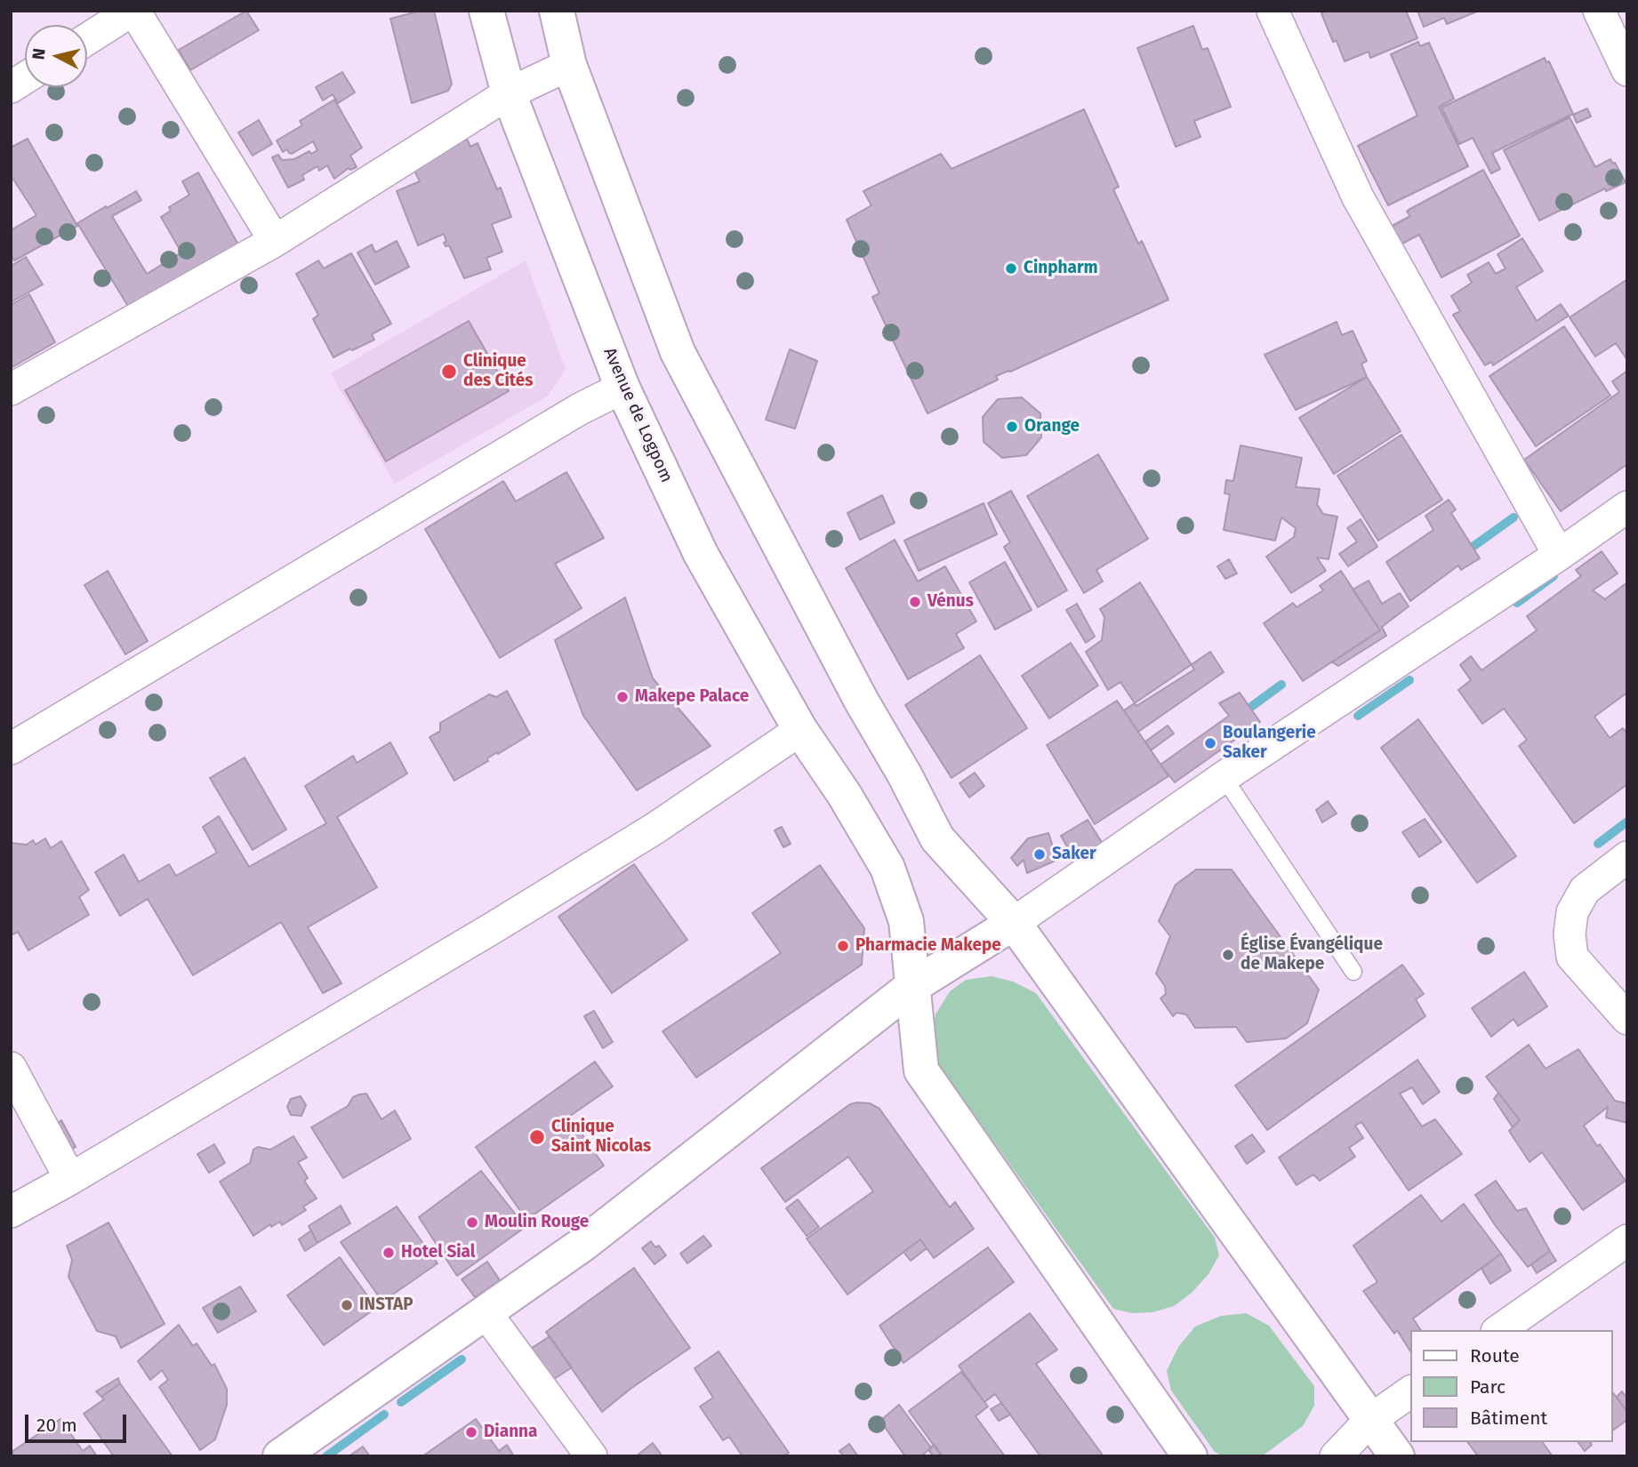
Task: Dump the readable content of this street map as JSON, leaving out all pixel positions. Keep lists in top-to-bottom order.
{
  "streets": {
    "main road": ["Avenue de Logpom"]
  },
  "places": [
    "Cinpharm",
    "Clinique des Cités",
    "Orange",
    "Vénus",
    "Makepe Palace",
    "Boulangerie Saker",
    "Saker",
    "Pharmacie Makepe",
    "Église Évangélique de Makepe",
    "Clinique Saint Nicolas",
    "Moulin Rouge",
    "Hotel Sial",
    "INSTAP",
    "Dianna"
  ],
  "legend": ["Route", "Parc", "Bâtiment"],
  "scale_bar": "20 m",
  "north": "left"
}
